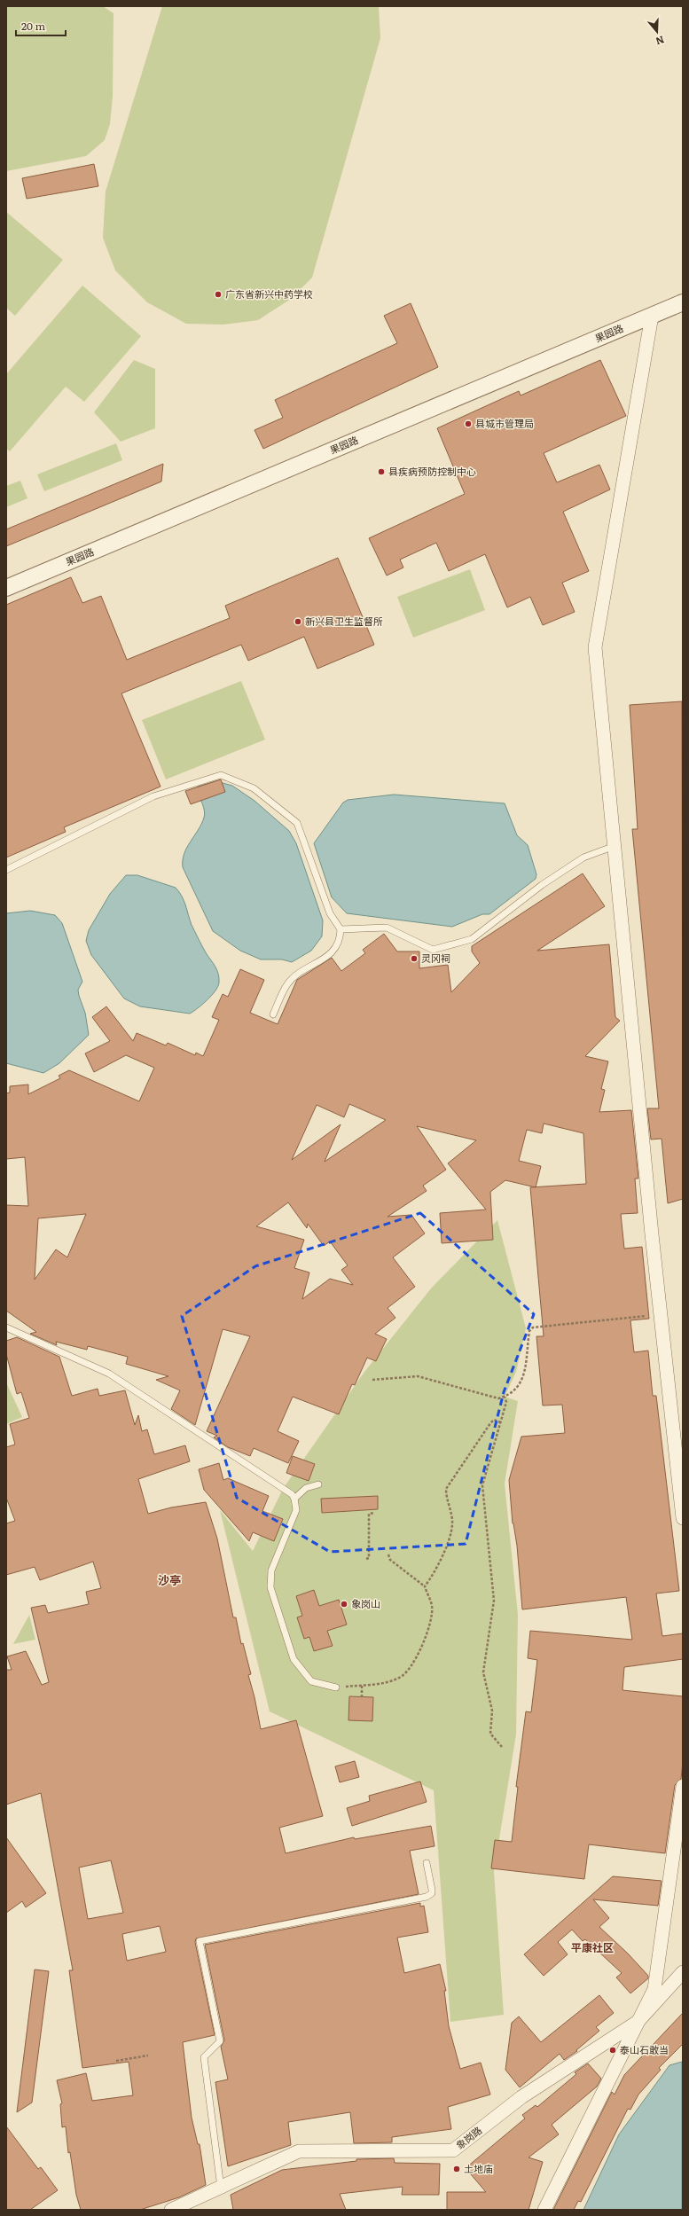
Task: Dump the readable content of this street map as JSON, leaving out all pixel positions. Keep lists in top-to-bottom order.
{
  "streets": {
    "street": ["果园路", "象岗路"]
  },
  "districts": ["沙亭", "平康社区"],
  "places": [
    "广东省新兴中药学校",
    "县城市管理局",
    "县疾病预防控制中心",
    "新兴县卫生监督所",
    "灵冈祠",
    "象岗山",
    "泰山石敢当",
    "土地庙"
  ],
  "scale_bar": "20 m",
  "north": "bottom"
}
